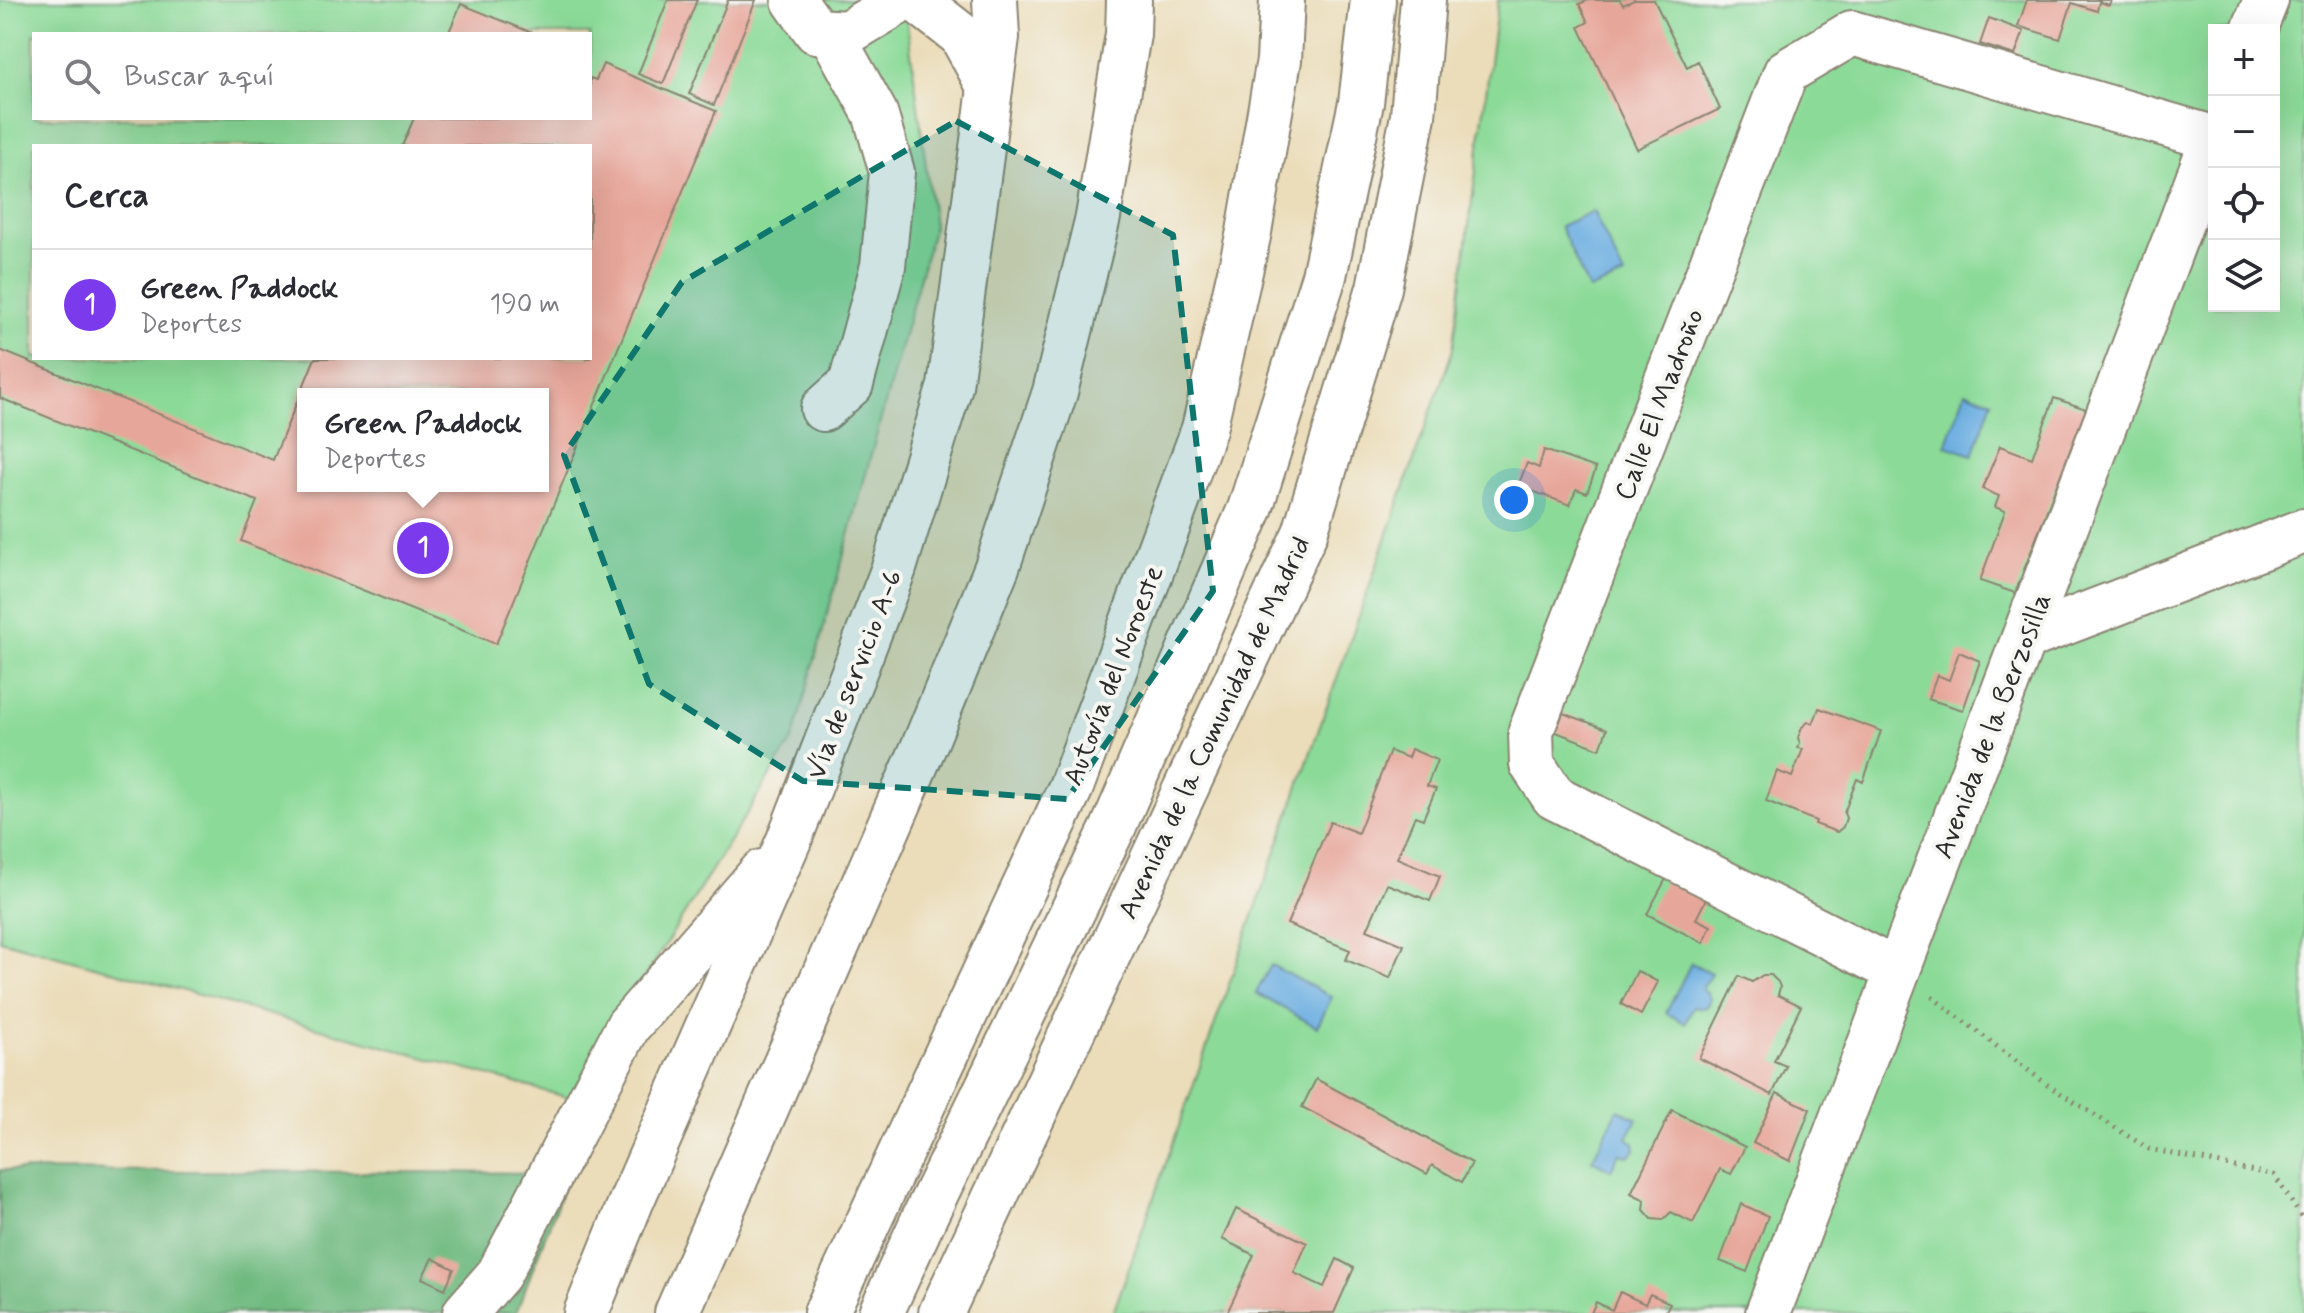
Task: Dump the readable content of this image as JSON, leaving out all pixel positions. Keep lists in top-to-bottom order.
{
  "streets": {
    "main road": [
      "Calle El Madroño",
      "Vía de servicio A-6",
      "Autovía del Noroeste",
      "Avenida de la Berzosilla",
      "Avenida de la Comunidad de Madrid"
    ]
  },
  "crossings": [
    ["Calle El Madroño", "Avenida de la Berzosilla"]
  ],
  "page": {
    "map_buttons": ["+", "−"],
    "search": "Buscar aquí",
    "heading": "Cerca",
    "list": [
      {
        "mark": "1",
        "name": "Green Paddock",
        "note": "Deportes",
        "value": "190 m"
      }
    ],
    "popup": ["Green Paddock", "Deportes"],
    "pins": "1"
  }
}
